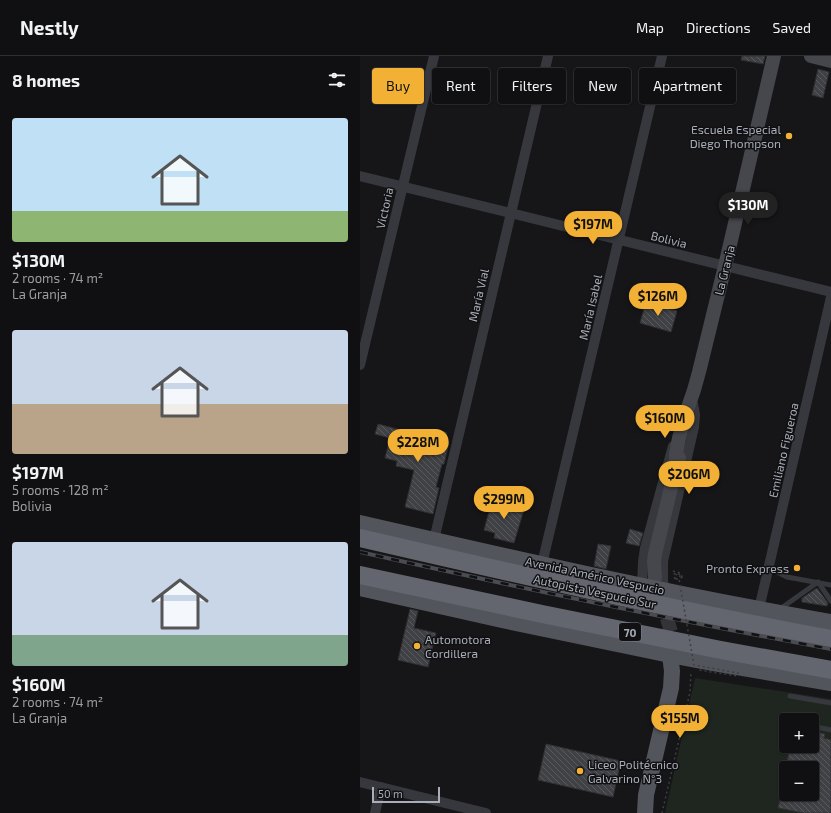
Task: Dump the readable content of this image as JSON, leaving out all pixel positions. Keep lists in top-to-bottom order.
{
  "streets": {
    "highway": ["Autopista Vespucio Sur", "70"],
    "main road": ["La Granja", "Avenida Américo Vespucio"],
    "street": [
      "Victoria",
      "Bolivia",
      "María Vial",
      "María Isabel",
      "Emiliano Figueroa"
    ]
  },
  "crossings": [
    ["Victoria", "Bolivia"],
    ["Bolivia", "La Granja"],
    ["Bolivia", "María Vial"],
    ["Bolivia", "María Isabel"],
    ["La Granja", "Avenida Américo Vespucio"],
    ["María Vial", "Avenida Américo Vespucio"],
    ["María Isabel", "Avenida Américo Vespucio"],
    ["Emiliano Figueroa", "Avenida Américo Vespucio"]
  ],
  "places": [
    "Escuela Especial Diego Thompson",
    "Pronto Express",
    "Automotora Cordillera",
    "Liceo Politécnico Galvarino N°3"
  ],
  "scale_bar": "50 m",
  "page": {
    "header": "Nestly",
    "nav": ["Map", "Directions", "Saved"],
    "heading": "8 homes",
    "chip": [
      "Buy",
      "Rent",
      "Filters",
      "New",
      "Apartment"
    ],
    "list": [
      {
        "name": "$130M",
        "note": "2 rooms · 74 m² · La Granja"
      },
      {
        "name": "$197M",
        "note": "5 rooms · 128 m² · Bolivia"
      },
      {
        "name": "$160M",
        "note": "2 rooms · 74 m² · La Granja"
      }
    ],
    "price": [
      "$130M",
      "$197M",
      "$126M",
      "$160M",
      "$228M",
      "$206M",
      "$299M",
      "$155M"
    ],
    "map_buttons": ["+", "−"],
    "scale": "50 m"
  }
}
